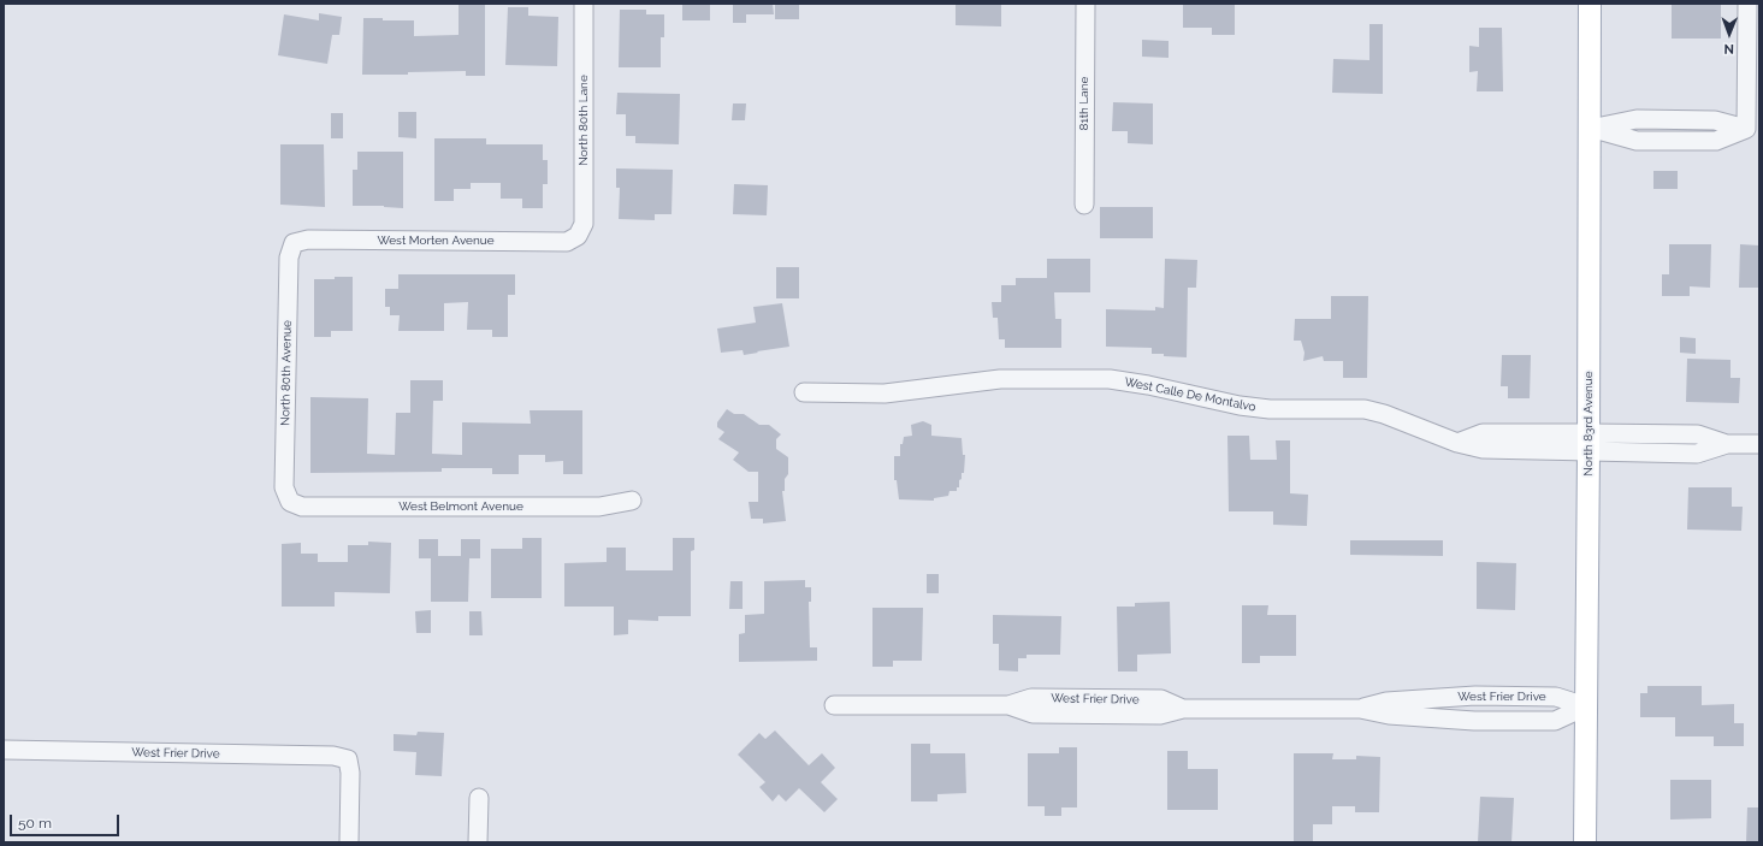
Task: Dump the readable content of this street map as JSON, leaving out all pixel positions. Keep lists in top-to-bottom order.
{
  "streets": {
    "main road": ["North 83rd Avenue"],
    "street": [
      "81th Lane",
      "North 80th Lane",
      "West Morten Avenue",
      "North 80th Avenue",
      "West Calle De Montalvo",
      "West Belmont Avenue",
      "West Frier Drive"
    ]
  },
  "crossings": [
    ["North 80th Lane", "West Morten Avenue"],
    ["West Morten Avenue", "North 80th Avenue"],
    ["North 80th Avenue", "West Belmont Avenue"],
    ["West Calle De Montalvo", "North 83rd Avenue"],
    ["North 83rd Avenue", "West Frier Drive"]
  ],
  "scale_bar": "50 m",
  "north": "bottom"
}
